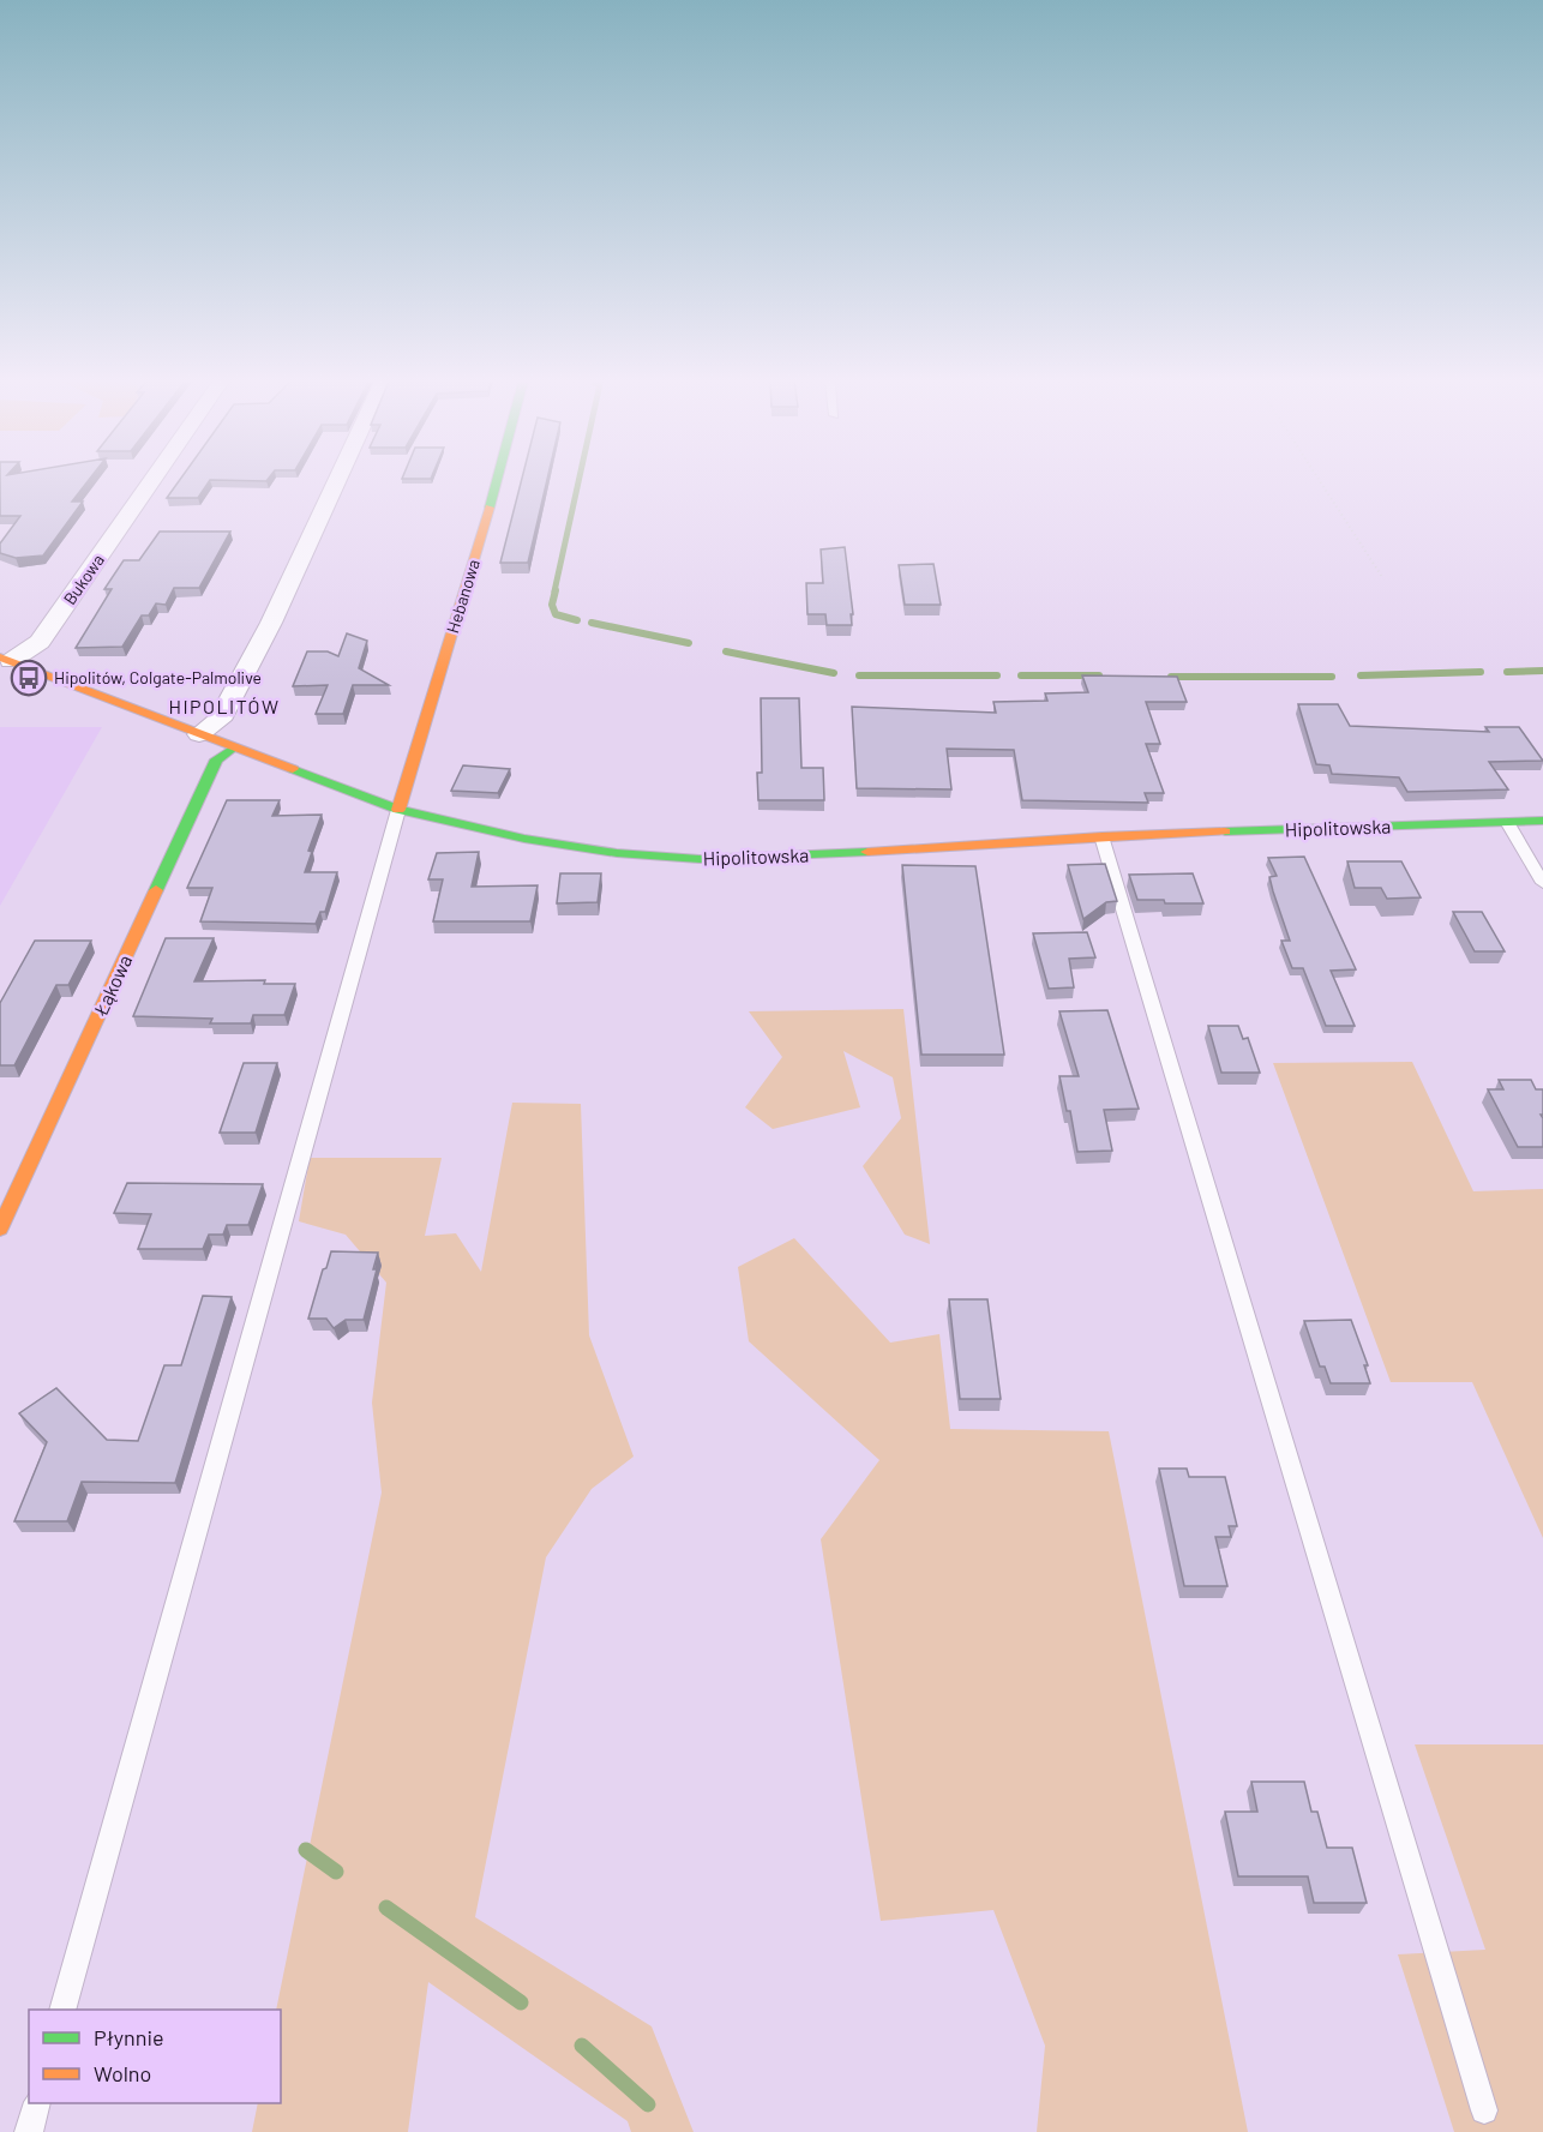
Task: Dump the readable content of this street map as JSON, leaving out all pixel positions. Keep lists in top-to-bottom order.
{
  "streets": {
    "street": [
      "Bukowa",
      "Hebanowa",
      "Hipolitowska",
      "Łąkowa"
    ]
  },
  "crossings": [
    ["Bukowa", "Hipolitowska"],
    ["Hebanowa", "Hipolitowska"],
    ["Hipolitowska", "Łąkowa"]
  ],
  "districts": ["HIPOLITÓW"],
  "places": {
    "bus stop": ["Hipolitów, Colgate-Palmolive"]
  },
  "legend": ["Płynnie", "Wolno"]
}
